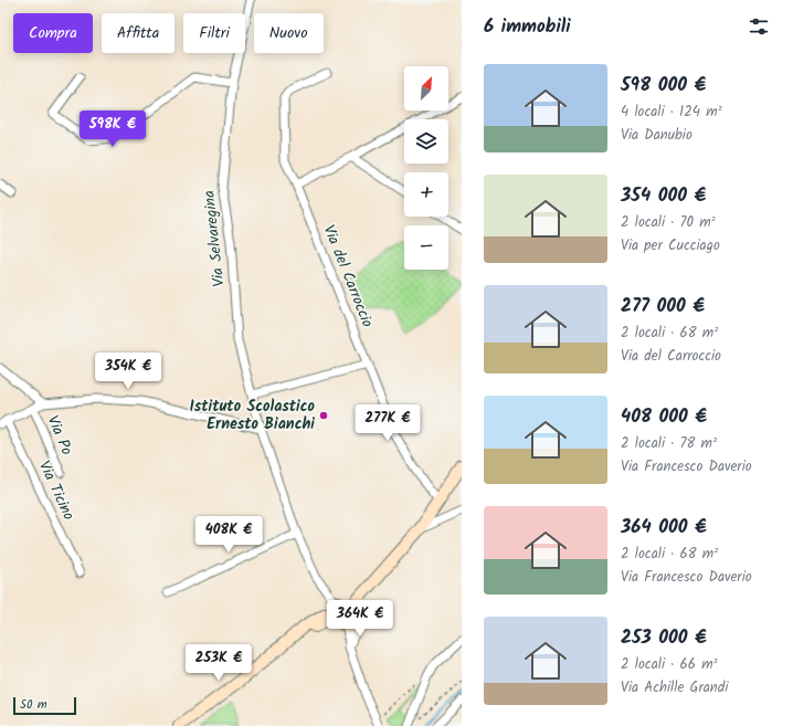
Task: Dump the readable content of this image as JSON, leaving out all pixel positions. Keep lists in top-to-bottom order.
{
  "streets": {
    "street": [
      "Via Selvaregina",
      "Via del Carroccio",
      "Via Po",
      "Via Ticino"
    ]
  },
  "places": ["Istituto Scolastico Ernesto Bianchi"],
  "scale_bar": "50 m",
  "north": "top right",
  "page": {
    "heading": "6 immobili",
    "chip": [
      "Compra",
      "Affitta",
      "Filtri",
      "Nuovo"
    ],
    "list": [
      {
        "name": "598 000 €",
        "note": "4 locali · 124 m² · Via Danubio"
      },
      {
        "name": "354 000 €",
        "note": "2 locali · 70 m² · Via per Cucciago"
      },
      {
        "name": "277 000 €",
        "note": "2 locali · 68 m² · Via del Carroccio"
      },
      {
        "name": "408 000 €",
        "note": "2 locali · 78 m² · Via Francesco Daverio"
      },
      {
        "name": "364 000 €",
        "note": "2 locali · 68 m² · Via Francesco Daverio"
      },
      {
        "name": "253 000 €",
        "note": "2 locali · 66 m² · Via Achille Grandi"
      }
    ],
    "map_buttons": ["+", "−"],
    "price": [
      "598K €",
      "354K €",
      "277K €",
      "408K €",
      "364K €",
      "253K €"
    ],
    "scale": "50 m"
  }
}
